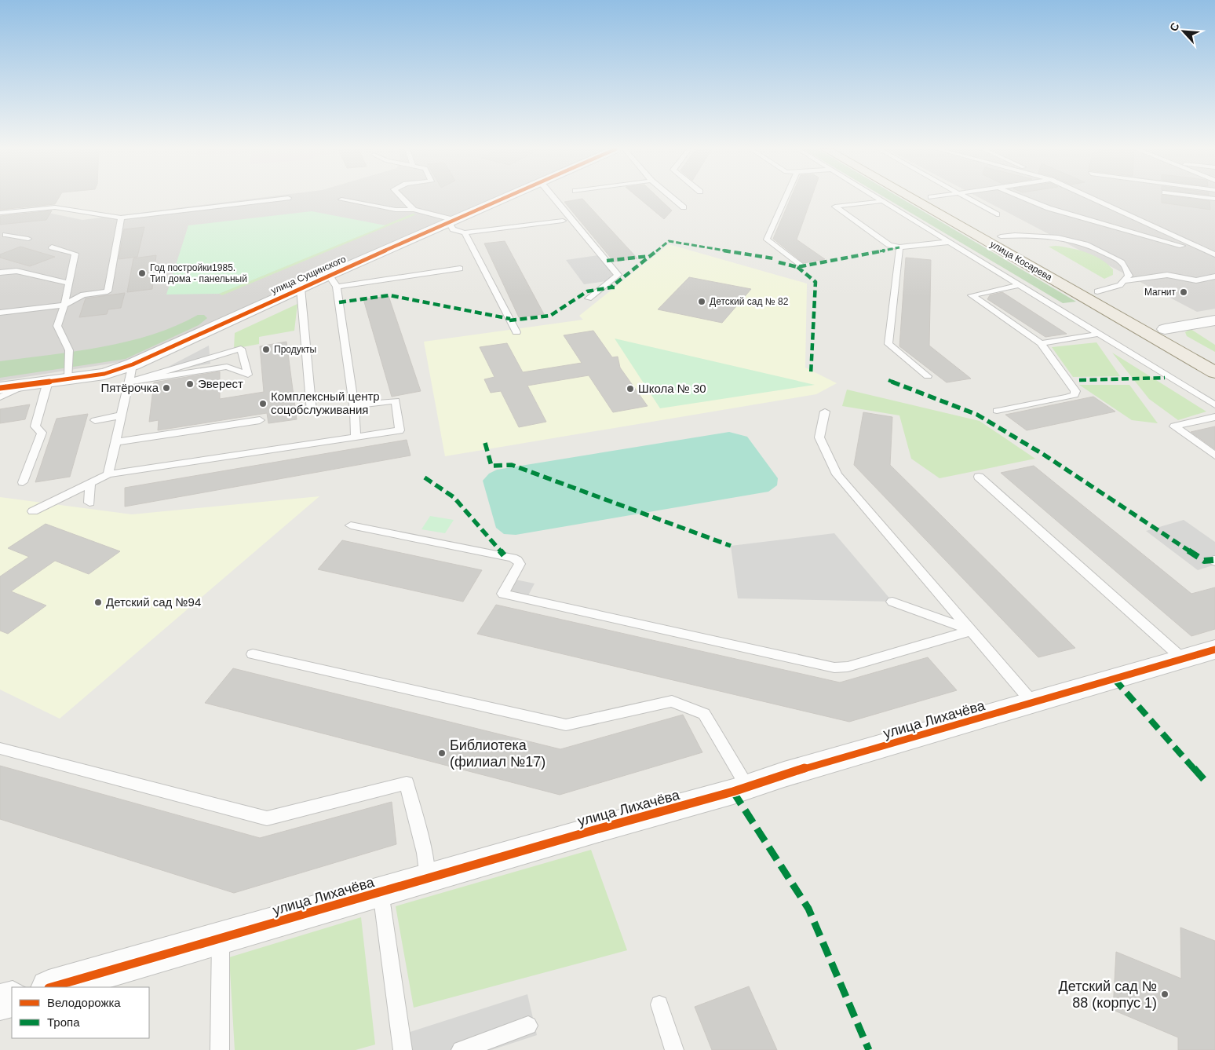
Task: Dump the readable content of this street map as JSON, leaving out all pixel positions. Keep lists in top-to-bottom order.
{
  "streets": {
    "main road": ["улица Косарева"],
    "street": ["улица Сущинского", "улица Лихачёва"]
  },
  "places": [
    "Год постройки1985. Тип дома - панельный",
    "Магнит",
    "Детский сад № 82",
    "Продукты",
    "Эверест",
    "Пятёрочка",
    "Школа № 30",
    "Комплексный центр соцобслуживания",
    "Детский сад №94",
    "Библиотека (филиал №17)",
    "Детский сад № 88 (корпус 1)"
  ],
  "legend": ["Велодорожка", "Тропа"],
  "north": "top left"
}
